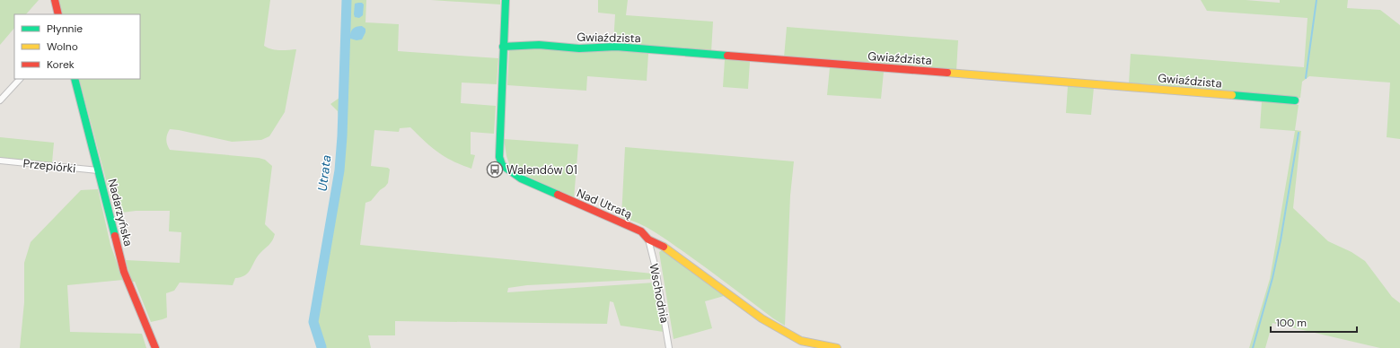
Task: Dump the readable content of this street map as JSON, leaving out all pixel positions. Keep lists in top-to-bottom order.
{
  "streets": {
    "street": [
      "Gwiaździsta",
      "Przepiórki",
      "Nad Utratą",
      "Nadarzyńska",
      "Wschodnia"
    ]
  },
  "crossings": [
    ["Gwiaździsta", "Nad Utratą"],
    ["Przepiórki", "Nadarzyńska"],
    ["Nad Utratą", "Wschodnia"]
  ],
  "water": ["Utrata"],
  "places": {
    "bus stop": ["Walendów 01"]
  },
  "legend": ["Płynnie", "Wolno", "Korek"],
  "scale_bar": "100 m"
}
